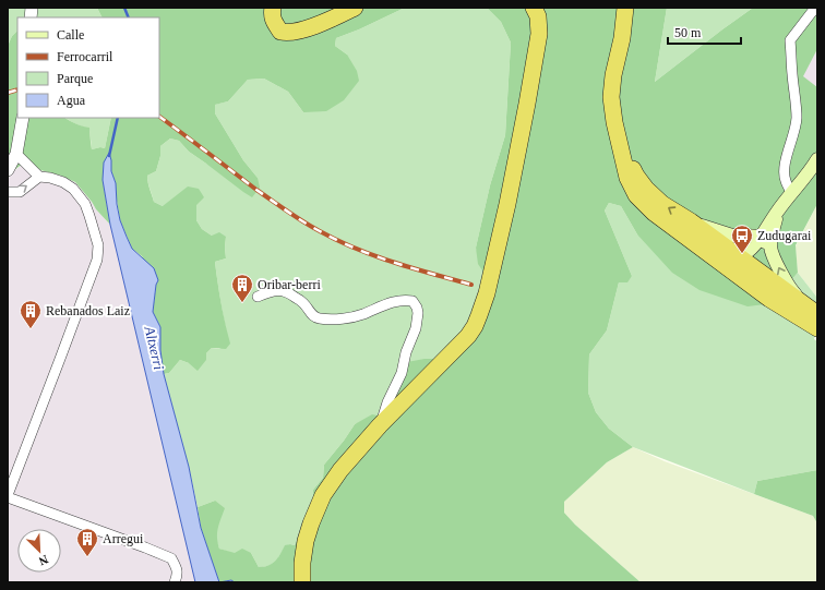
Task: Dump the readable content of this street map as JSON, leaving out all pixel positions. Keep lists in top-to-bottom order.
{
  "water": ["Altxerri"],
  "places": {
    "bus stop": ["Zudugarai"],
    "building": ["Oribar-berri", "Rebanados Laiz", "Arregui"]
  },
  "legend": [
    "Calle",
    "Ferrocarril",
    "Parque",
    "Agua"
  ],
  "scale_bar": "50 m",
  "north": "bottom right"
}
